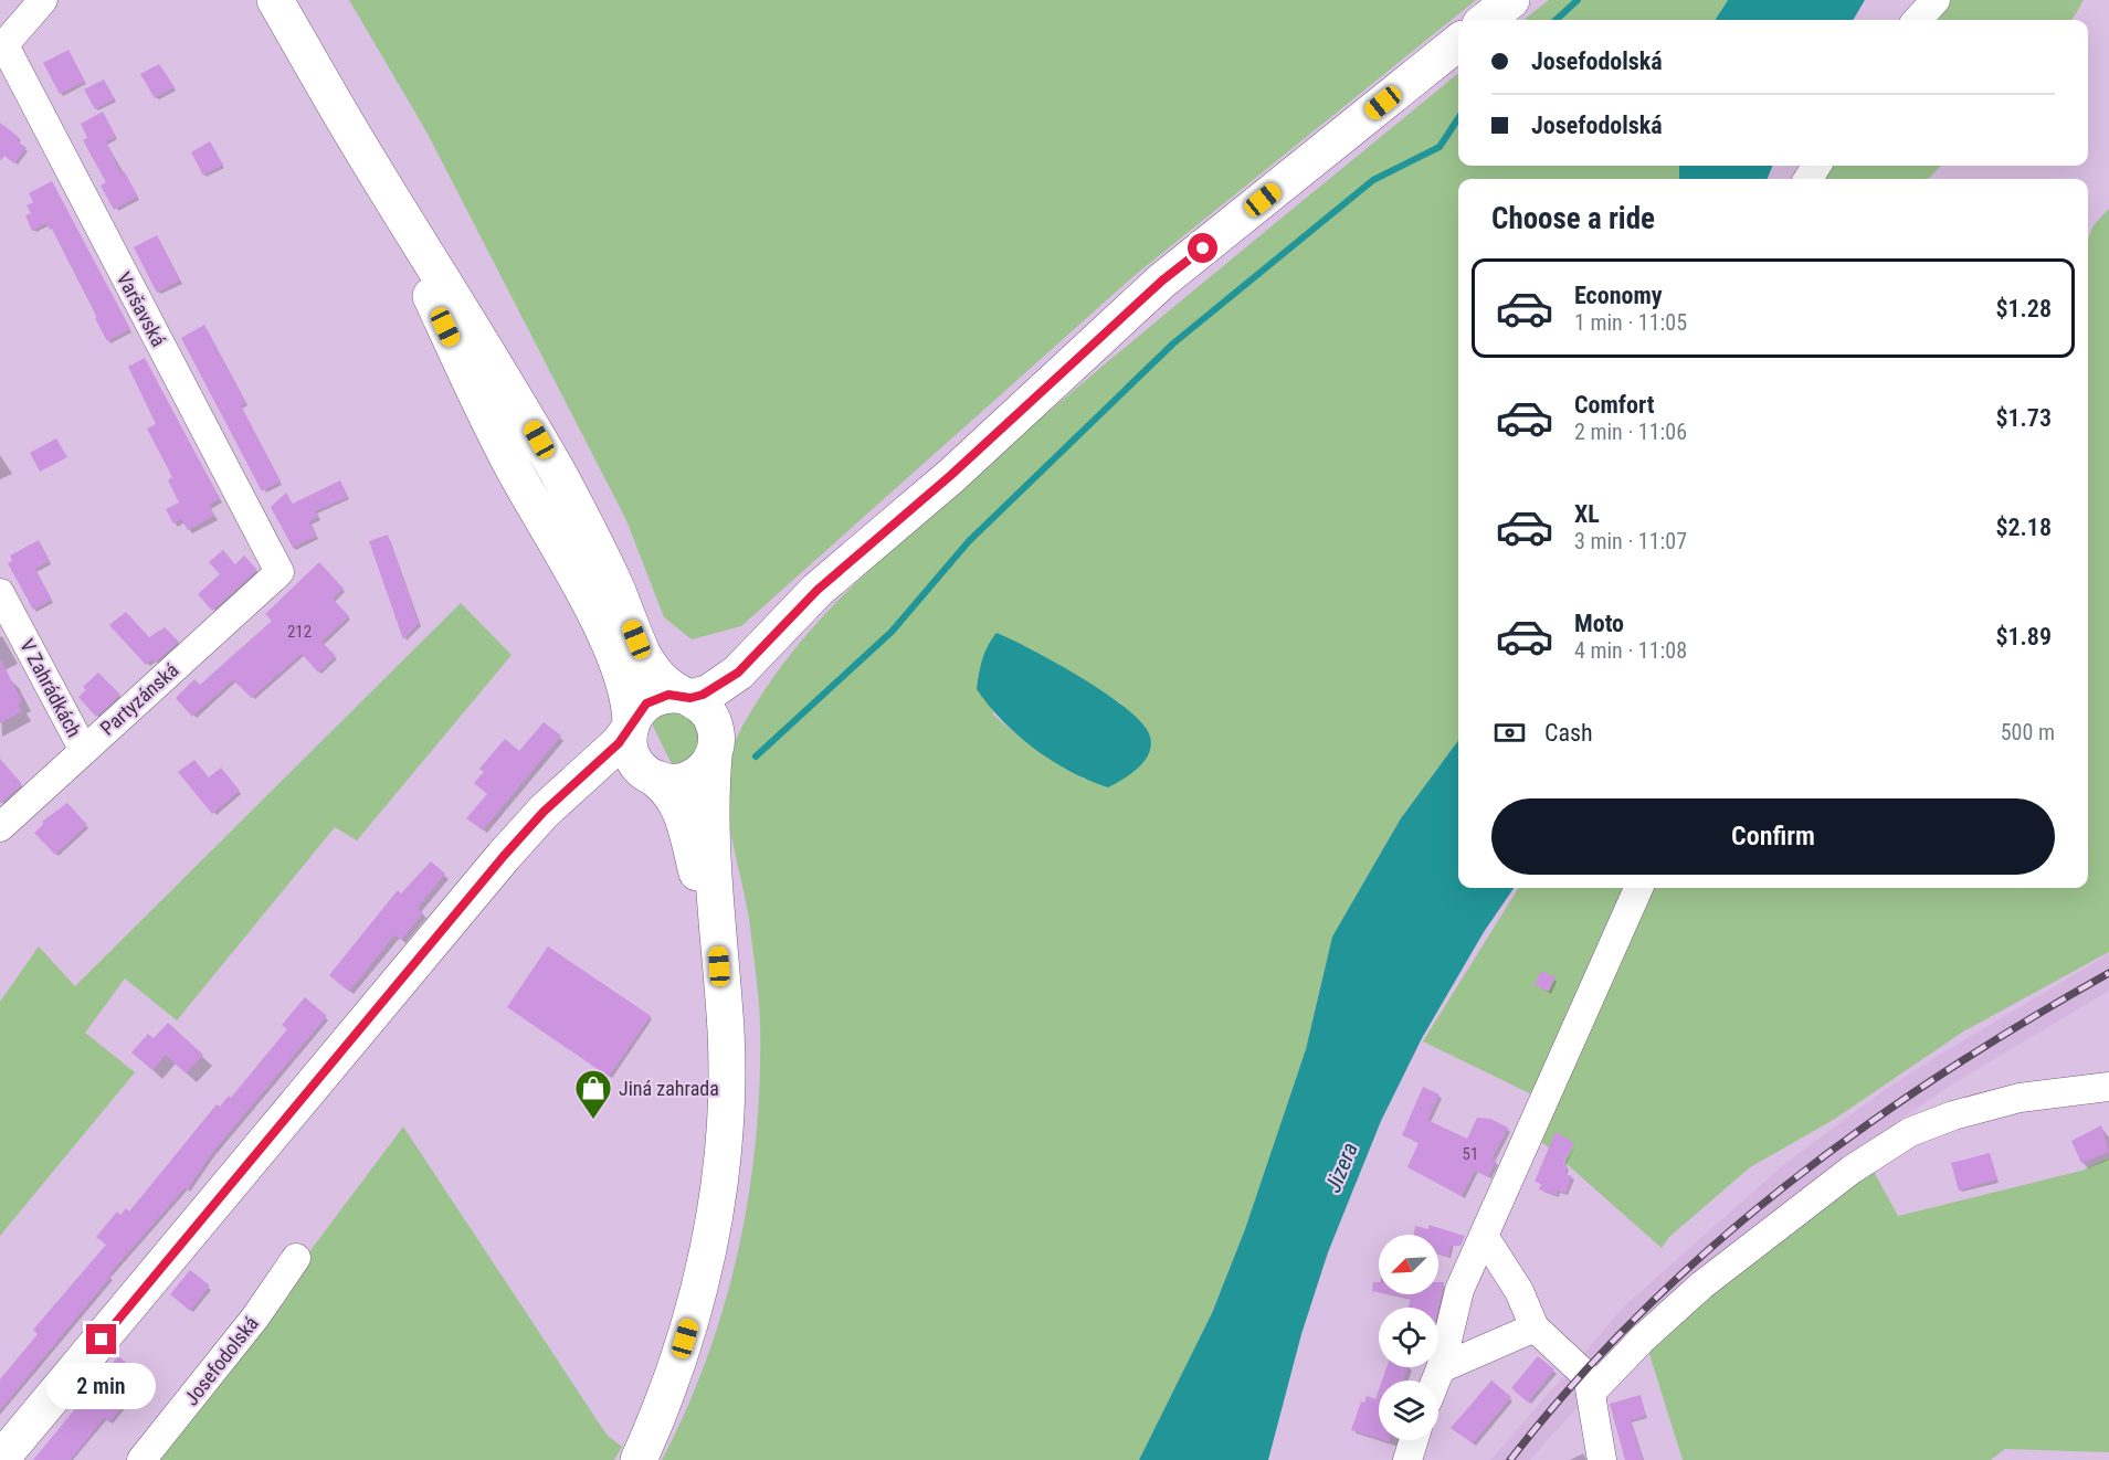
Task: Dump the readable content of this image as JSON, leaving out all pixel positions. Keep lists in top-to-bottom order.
{
  "streets": {
    "street": [
      "Varšavská",
      "V Zahrádkách",
      "Partyzánská",
      "Josefodolská"
    ]
  },
  "crossings": [
    ["Varšavská", "Partyzánská"],
    ["V Zahrádkách", "Partyzánská"]
  ],
  "water": ["Jizera"],
  "places": {
    "shop": ["Jiná zahrada"]
  },
  "house_numbers": ["212", "51"],
  "north": "bottom left",
  "page": {
    "banner": ["Josefodolská", "Josefodolská"],
    "heading": "Choose a ride",
    "list": [
      {
        "name": "Economy",
        "note": "1 min · 11:05",
        "value": "$1.28"
      },
      {
        "name": "Comfort",
        "note": "2 min · 11:06",
        "value": "$1.73"
      },
      {
        "name": "XL",
        "note": "3 min · 11:07",
        "value": "$2.18"
      },
      {
        "name": "Moto",
        "note": "4 min · 11:08",
        "value": "$1.89"
      }
    ],
    "pay": ["Cash", "500 m"],
    "buttons": "Confirm",
    "bubble": "2 min"
  }
}
